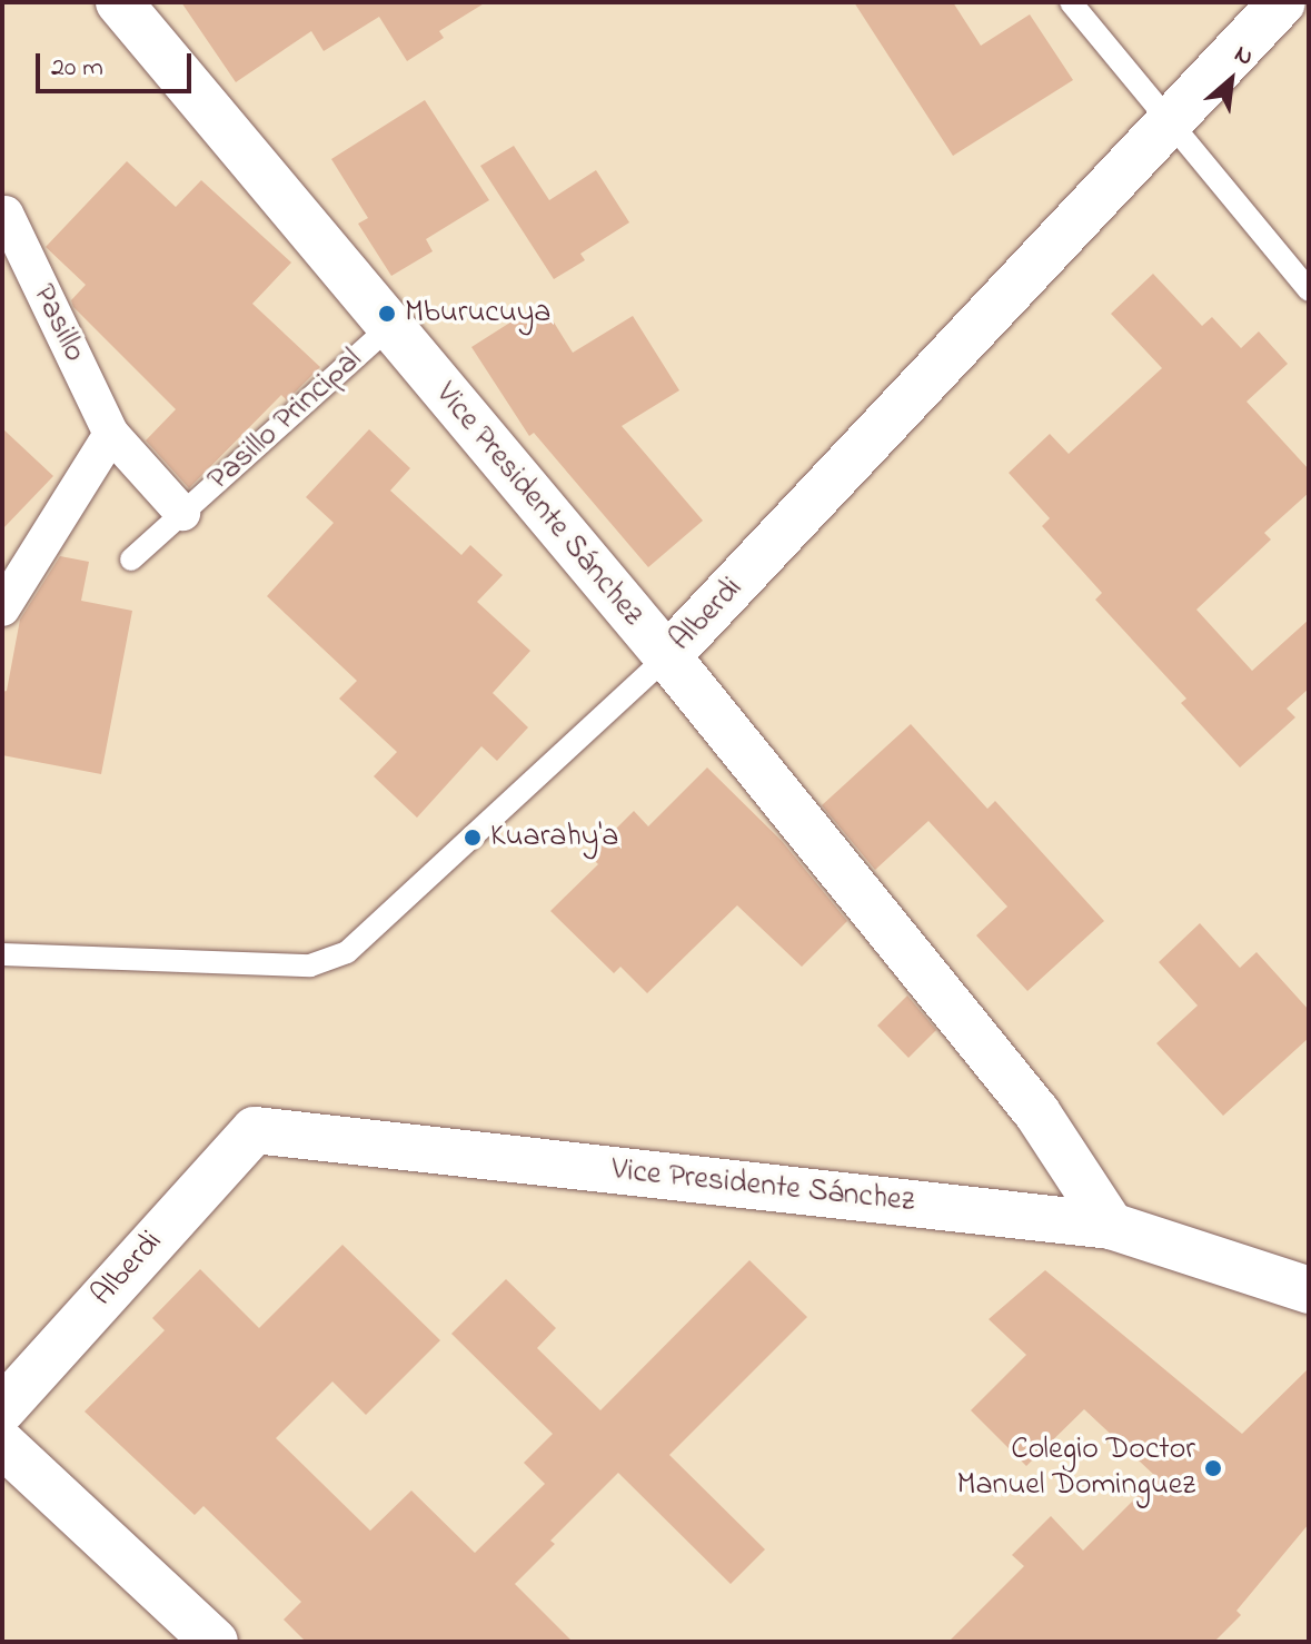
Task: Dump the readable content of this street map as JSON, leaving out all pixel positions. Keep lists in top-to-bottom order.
{
  "streets": {
    "street": [
      "Pasillo",
      "Pasillo Principal",
      "Vice Presidente Sánchez",
      "Alberdi"
    ]
  },
  "crossings": [
    ["Pasillo", "Pasillo Principal"],
    ["Pasillo Principal", "Vice Presidente Sánchez"],
    ["Vice Presidente Sánchez", "Alberdi"]
  ],
  "places": ["Mburucuya", "Kuarahy'a", "Colegio Doctor Manuel Dominguez"],
  "scale_bar": "20 m",
  "north": "top right"
}
